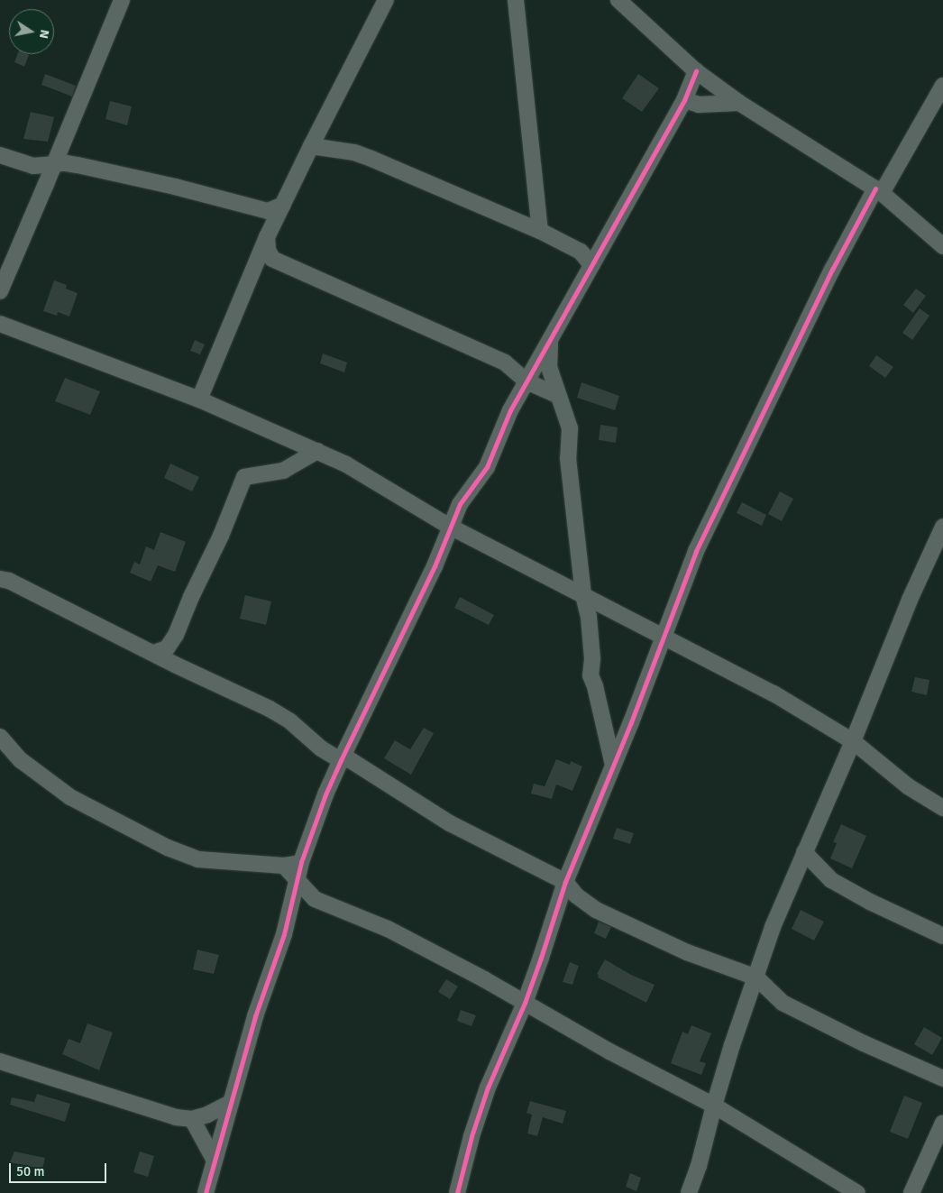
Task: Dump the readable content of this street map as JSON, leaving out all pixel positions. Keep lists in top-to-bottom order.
{
  "scale_bar": "50 m",
  "north": "right"
}
